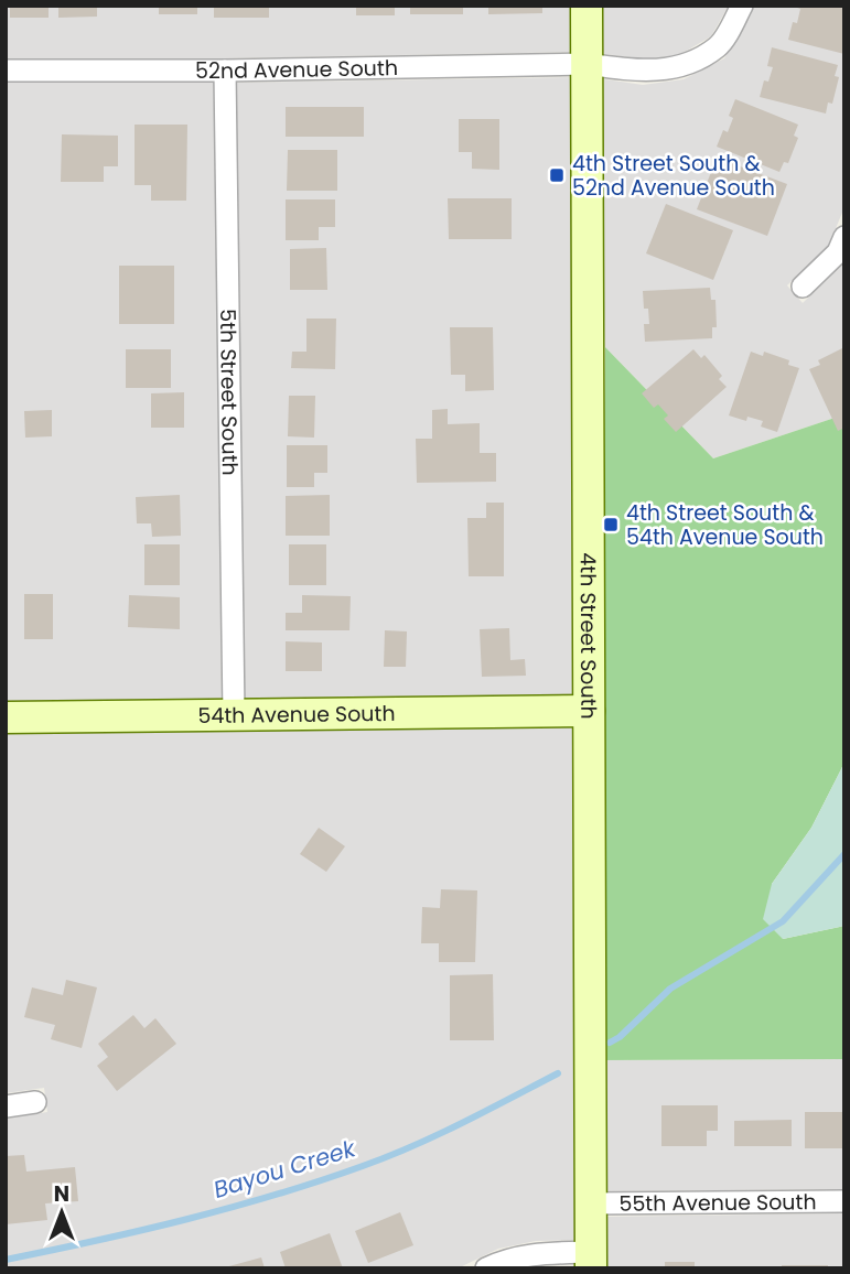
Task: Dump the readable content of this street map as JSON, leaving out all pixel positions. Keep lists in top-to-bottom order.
{
  "streets": {
    "street": [
      "52nd Avenue South",
      "5th Street South",
      "4th Street South",
      "54th Avenue South",
      "55th Avenue South"
    ]
  },
  "crossings": [
    ["52nd Avenue South", "5th Street South"],
    ["52nd Avenue South", "4th Street South"],
    ["5th Street South", "54th Avenue South"],
    ["4th Street South", "54th Avenue South"],
    ["4th Street South", "55th Avenue South"]
  ],
  "water": ["Bayou Creek"],
  "places": {
    "transit": ["4th Street South & 52nd Avenue South", "4th Street South & 54th Avenue South"]
  },
  "north": "top"
}
